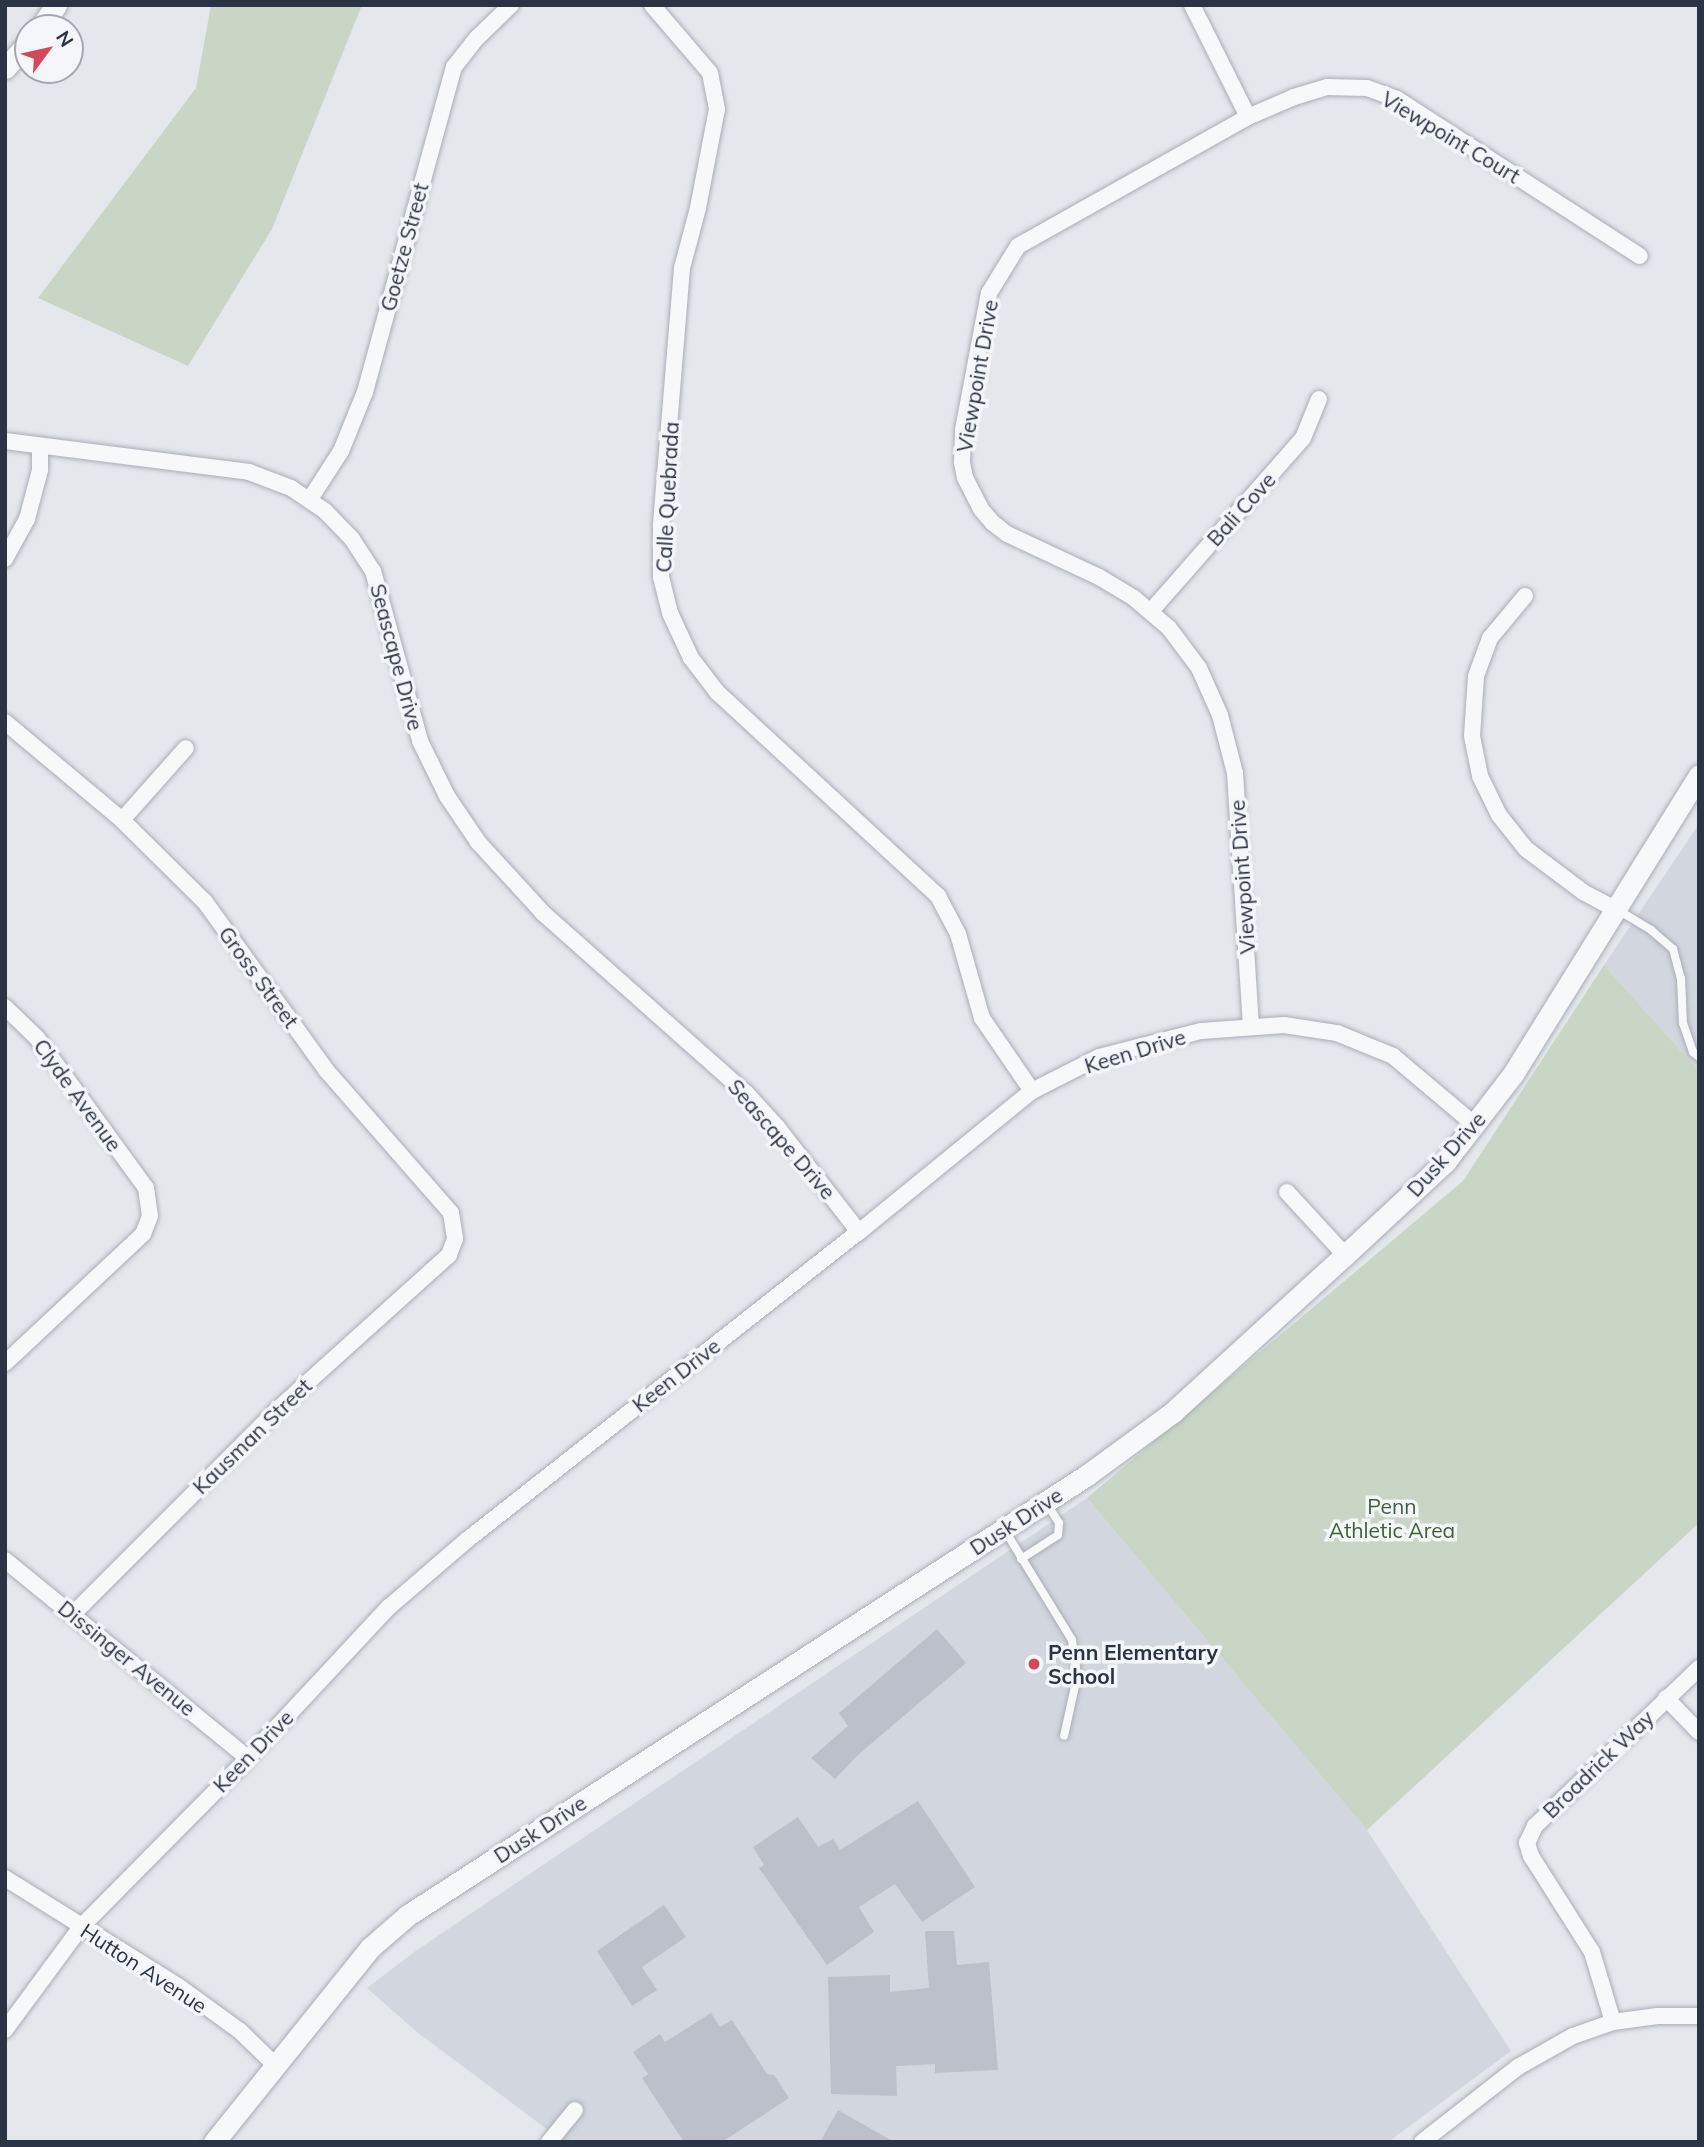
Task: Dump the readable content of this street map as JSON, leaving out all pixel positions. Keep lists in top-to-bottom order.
{
  "streets": {
    "street": [
      "Viewpoint Court",
      "Goetze Street",
      "Viewpoint Drive",
      "Calle Quebrada",
      "Bali Cove",
      "Seascape Drive",
      "Gross Street",
      "Keen Drive",
      "Clyde Avenue",
      "Dusk Drive",
      "Kausman Street",
      "Dissinger Avenue",
      "Broadrick Way",
      "Hutton Avenue"
    ]
  },
  "crossings": [
    ["Viewpoint Court", "Viewpoint Drive"],
    ["Goetze Street", "Seascape Drive"],
    ["Viewpoint Drive", "Bali Cove"],
    ["Viewpoint Drive", "Keen Drive"],
    ["Calle Quebrada", "Keen Drive"],
    ["Seascape Drive", "Keen Drive"],
    ["Gross Street", "Kausman Street"],
    ["Keen Drive", "Dusk Drive"],
    ["Keen Drive", "Dissinger Avenue"],
    ["Keen Drive", "Hutton Avenue"],
    ["Dusk Drive", "Hutton Avenue"],
    ["Kausman Street", "Dissinger Avenue"]
  ],
  "parks": ["Penn Athletic Area"],
  "places": ["Penn Elementary School"],
  "north": "top right"
}
